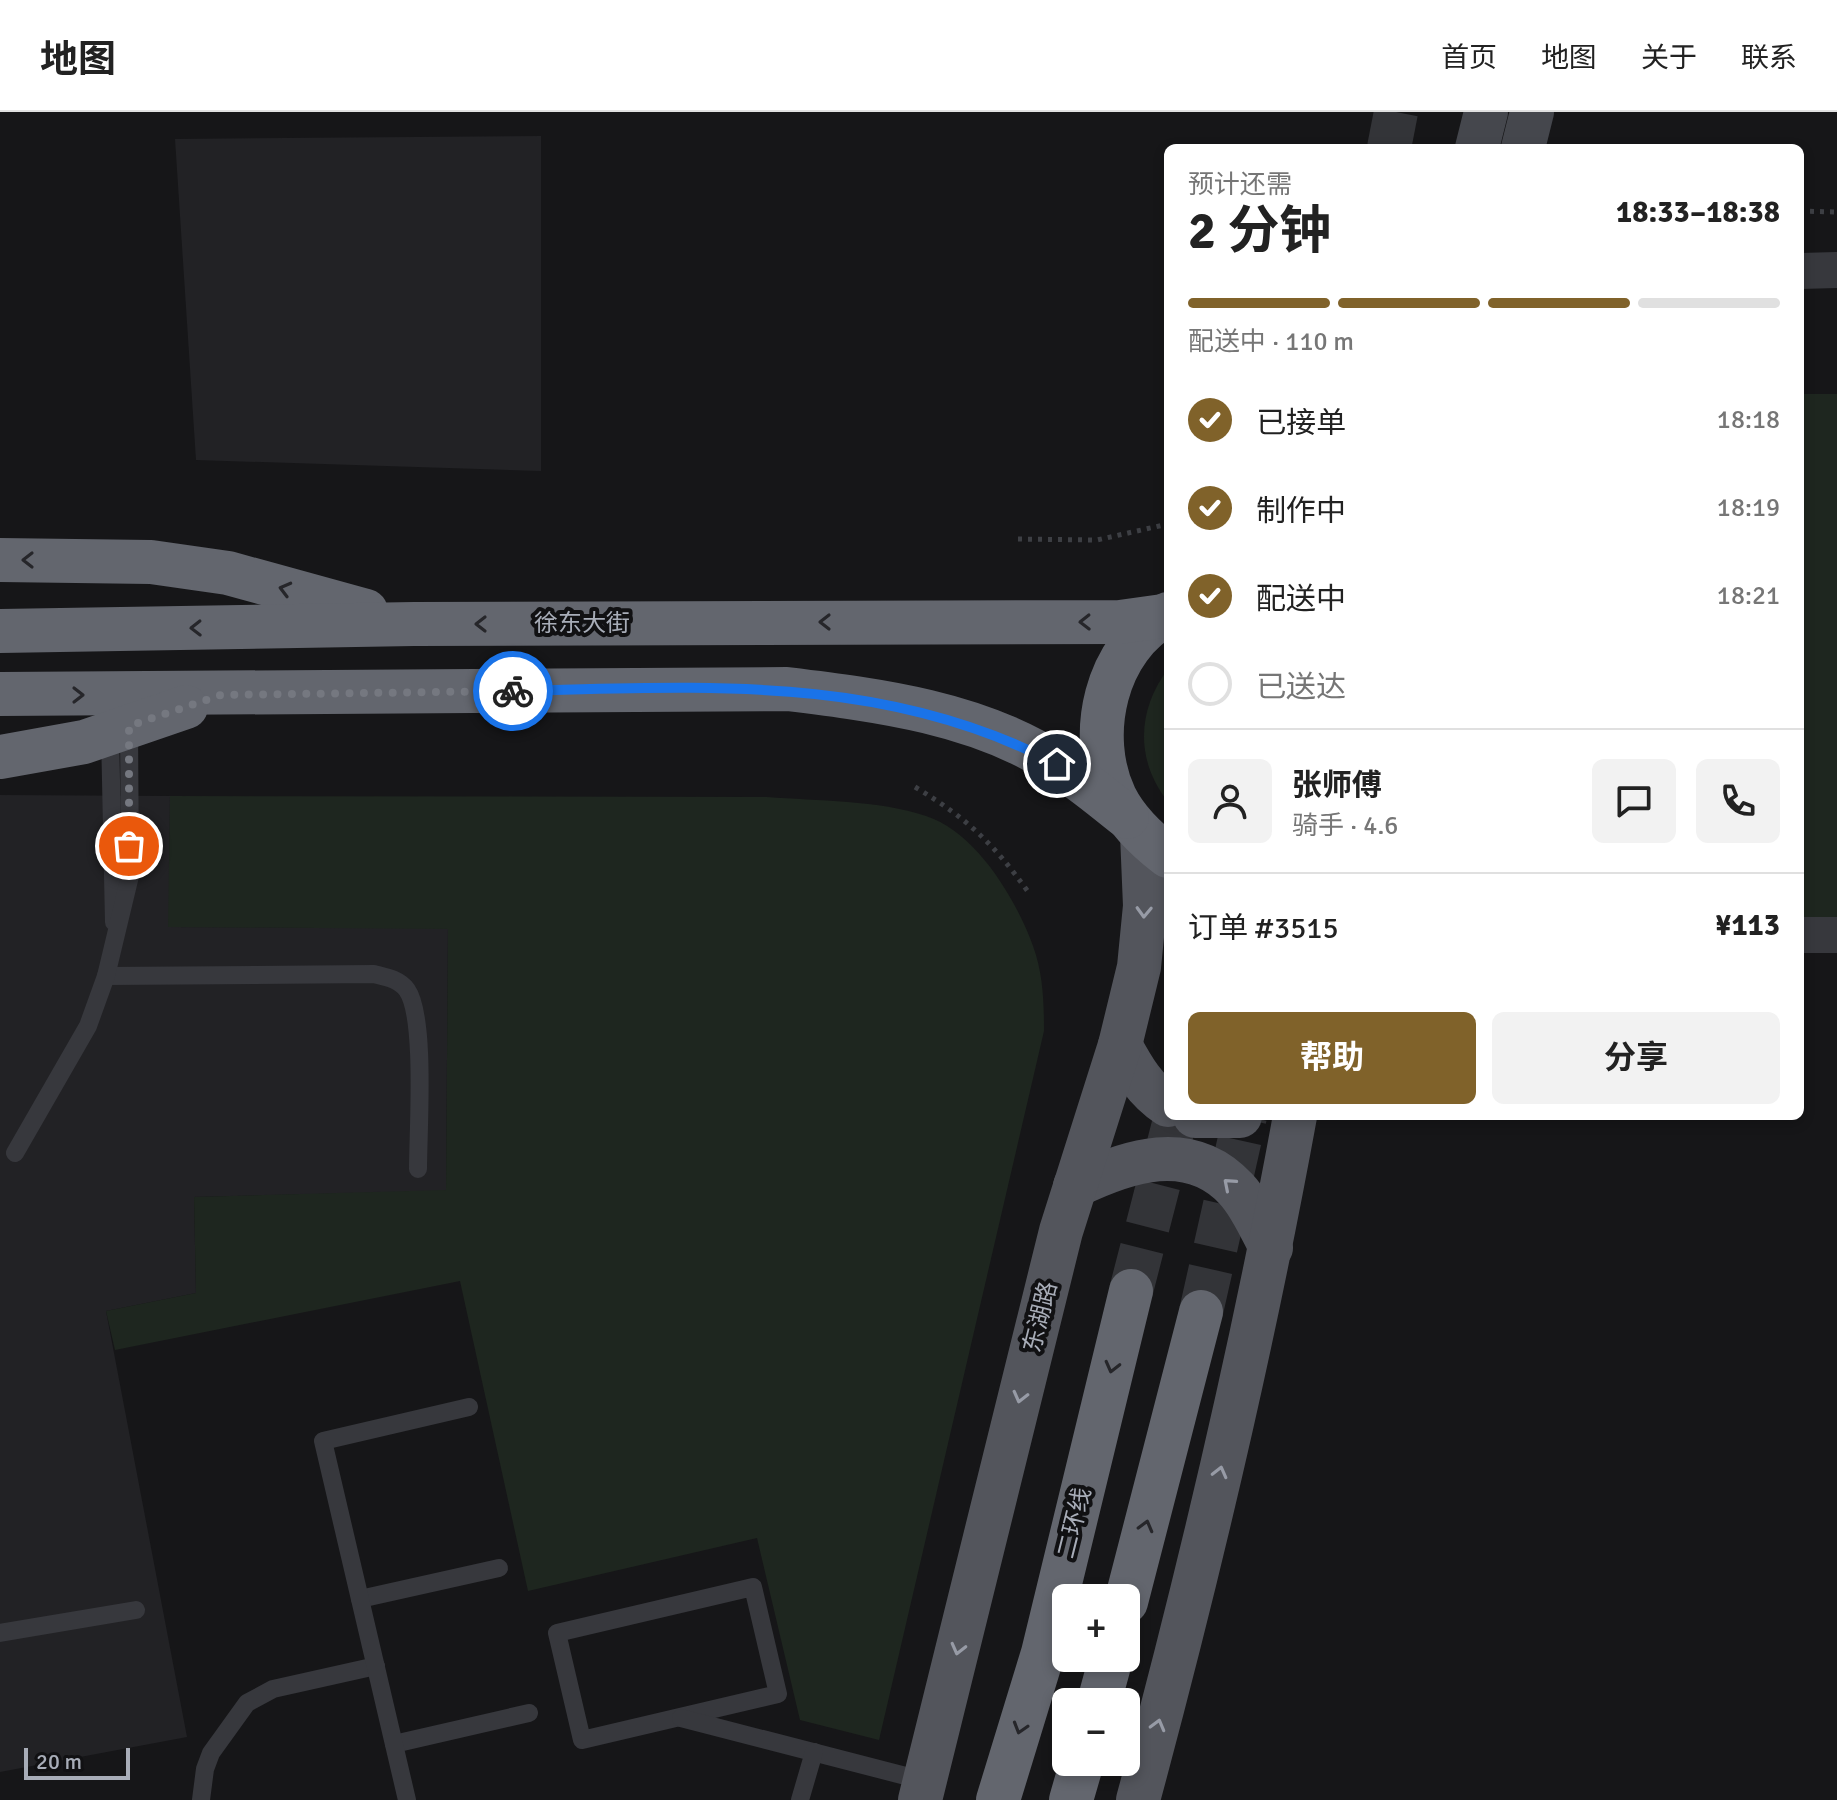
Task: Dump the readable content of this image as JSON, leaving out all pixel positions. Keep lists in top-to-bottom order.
{
  "streets": {
    "highway": ["徐东大街", "二环线"],
    "main road": ["东湖路"]
  },
  "scale_bar": "20 m",
  "page": {
    "header": "地图",
    "nav": [
      "首页",
      "地图",
      "关于",
      "联系"
    ],
    "heading": ["2 分钟", "预计还需", "18:33–18:38"],
    "panel": [
      "张师傅",
      "骑手 · 4.6",
      "订单 #3515",
      "¥113"
    ],
    "bar": "配送中 · 110 m",
    "list": [
      ["已接单", "18:18"],
      ["制作中", "18:19"],
      ["配送中", "18:21"],
      "已送达"
    ],
    "buttons": ["帮助", "分享"],
    "map_buttons": ["+", "−"],
    "scale": "20 m"
  }
}
